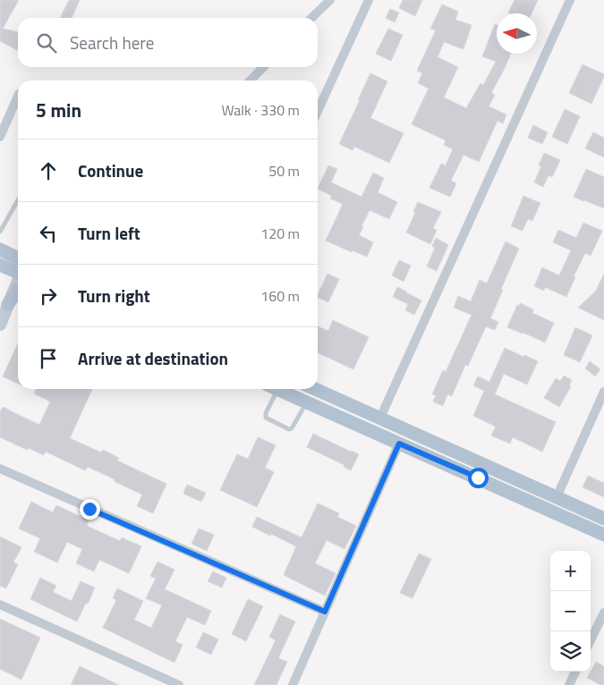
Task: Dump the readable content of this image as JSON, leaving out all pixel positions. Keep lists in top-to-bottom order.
{
  "north": "left",
  "page": {
    "search": "Search here",
    "heading": ["5 min", "Walk · 330 m"],
    "list": [
      ["Continue", "50 m"],
      ["Turn left", "120 m"],
      ["Turn right", "160 m"],
      "Arrive at destination"
    ],
    "map_buttons": ["+", "−"]
  }
}
